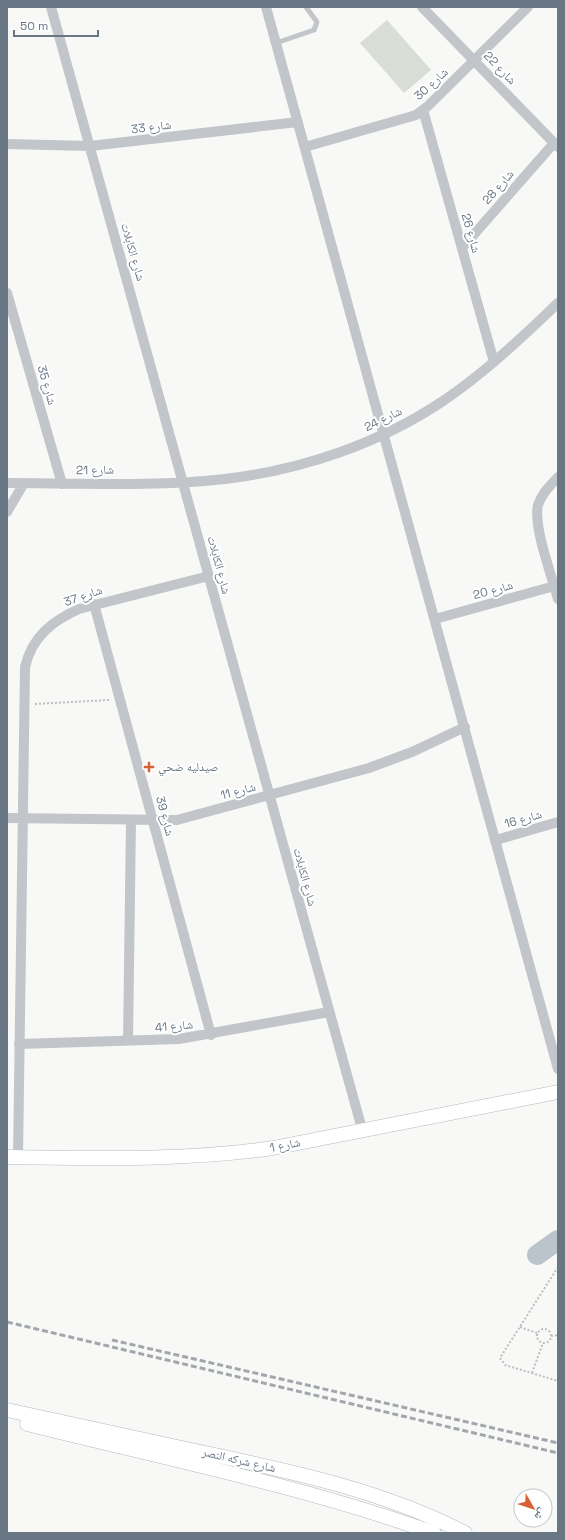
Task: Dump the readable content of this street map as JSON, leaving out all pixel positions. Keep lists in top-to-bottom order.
{
  "streets": {
    "main road": ["شارع 1", "شارع شركه النصر"],
    "street": [
      "شارع 22",
      "شارع 30",
      "شارع 33",
      "شارع 28",
      "شارع 26",
      "شارع الكابلات",
      "شارع 35",
      "شارع 24",
      "شارع 21",
      "شارع 20",
      "شارع 37",
      "شارع 11",
      "شارع 39",
      "شارع 16",
      "شارع 41"
    ]
  },
  "crossings": [
    ["شارع 22", "شارع 30"],
    ["شارع 22", "شارع 28"],
    ["شارع 30", "شارع 26"],
    ["شارع 33", "شارع الكابلات"],
    ["شارع 28", "شارع 26"],
    ["شارع 26", "شارع 24"],
    ["شارع الكابلات", "شارع 24"],
    ["شارع الكابلات", "شارع 21"],
    ["شارع الكابلات", "شارع 37"],
    ["شارع الكابلات", "شارع 11"],
    ["شارع الكابلات", "شارع 41"],
    ["شارع الكابلات", "شارع 1"],
    ["شارع 35", "شارع 21"],
    ["شارع 24", "شارع 21"],
    ["شارع 37", "شارع 11"],
    ["شارع 37", "شارع 39"],
    ["شارع 37", "شارع 41"],
    ["شارع 37", "شارع 1"],
    ["شارع 11", "شارع 39"],
    ["شارع 39", "شارع 41"]
  ],
  "places": {
    "health": ["صيدليه ضحي"]
  },
  "scale_bar": "50 m",
  "north": "bottom right"
}
